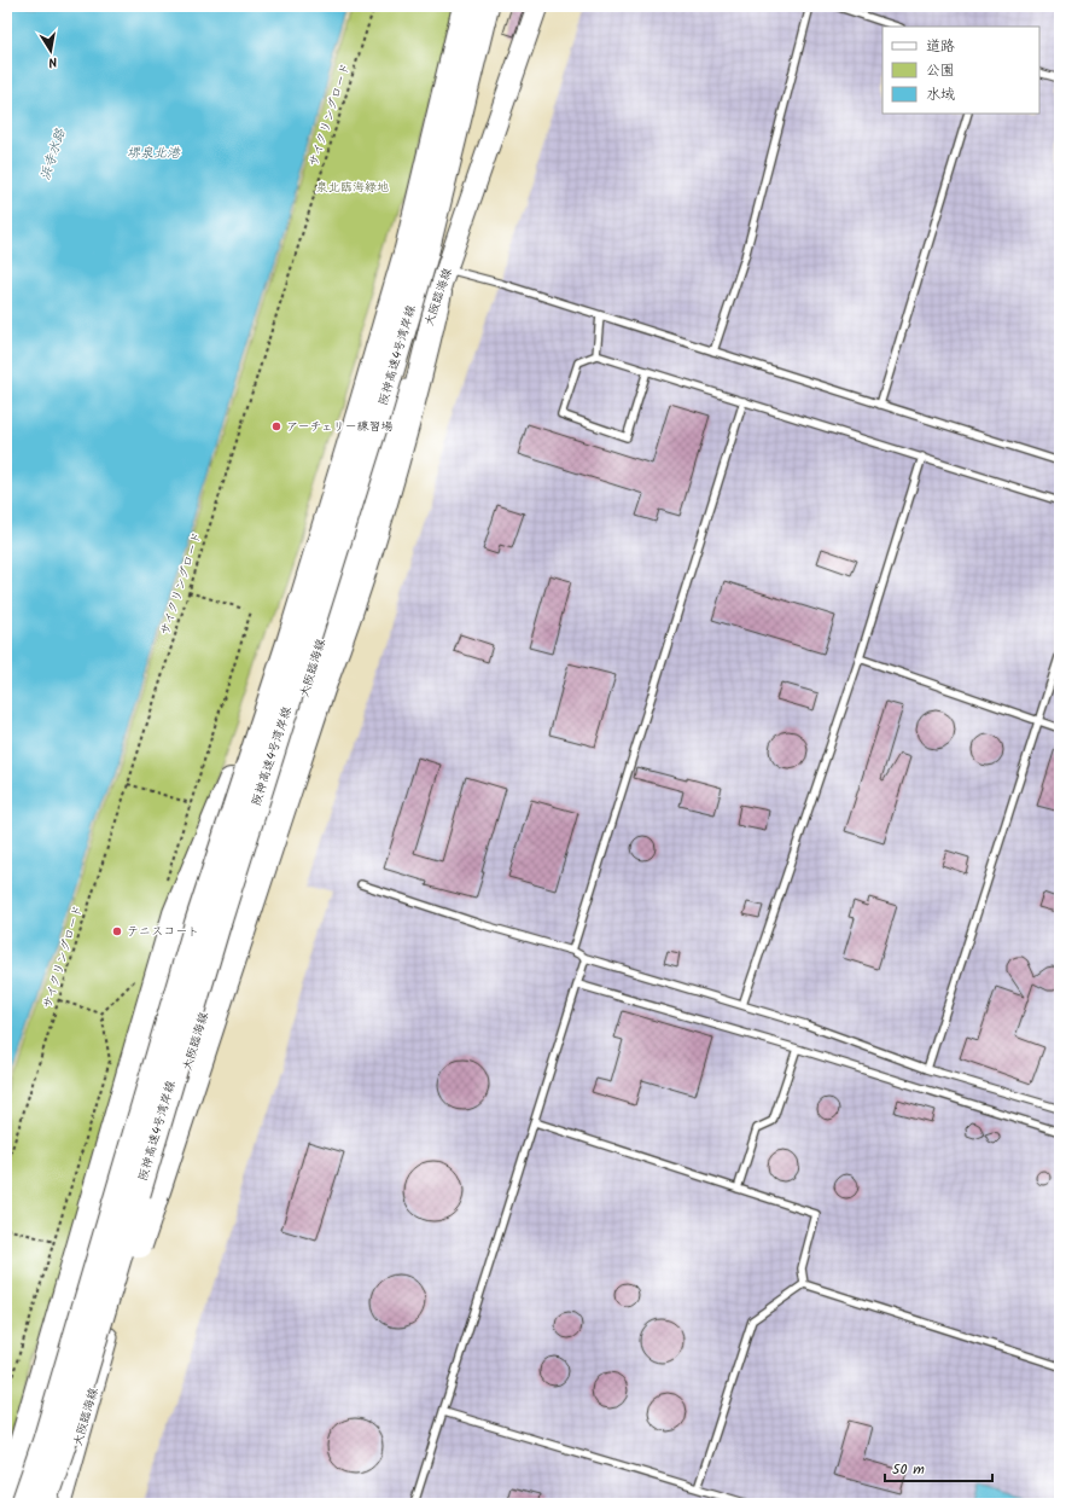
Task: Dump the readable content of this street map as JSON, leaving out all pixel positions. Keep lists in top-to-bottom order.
{
  "streets": {
    "highway": ["阪神高速4号湾岸線"],
    "main road": ["大阪臨海線"],
    "path": ["サイクリングロード"]
  },
  "water": ["堺泉北港", "浜寺水路"],
  "parks": ["泉北臨海緑地"],
  "places": ["アーチェリー練習場", "テニスコート"],
  "legend": ["道路", "公園", "水域"],
  "scale_bar": "50 m",
  "north": "bottom"
}
